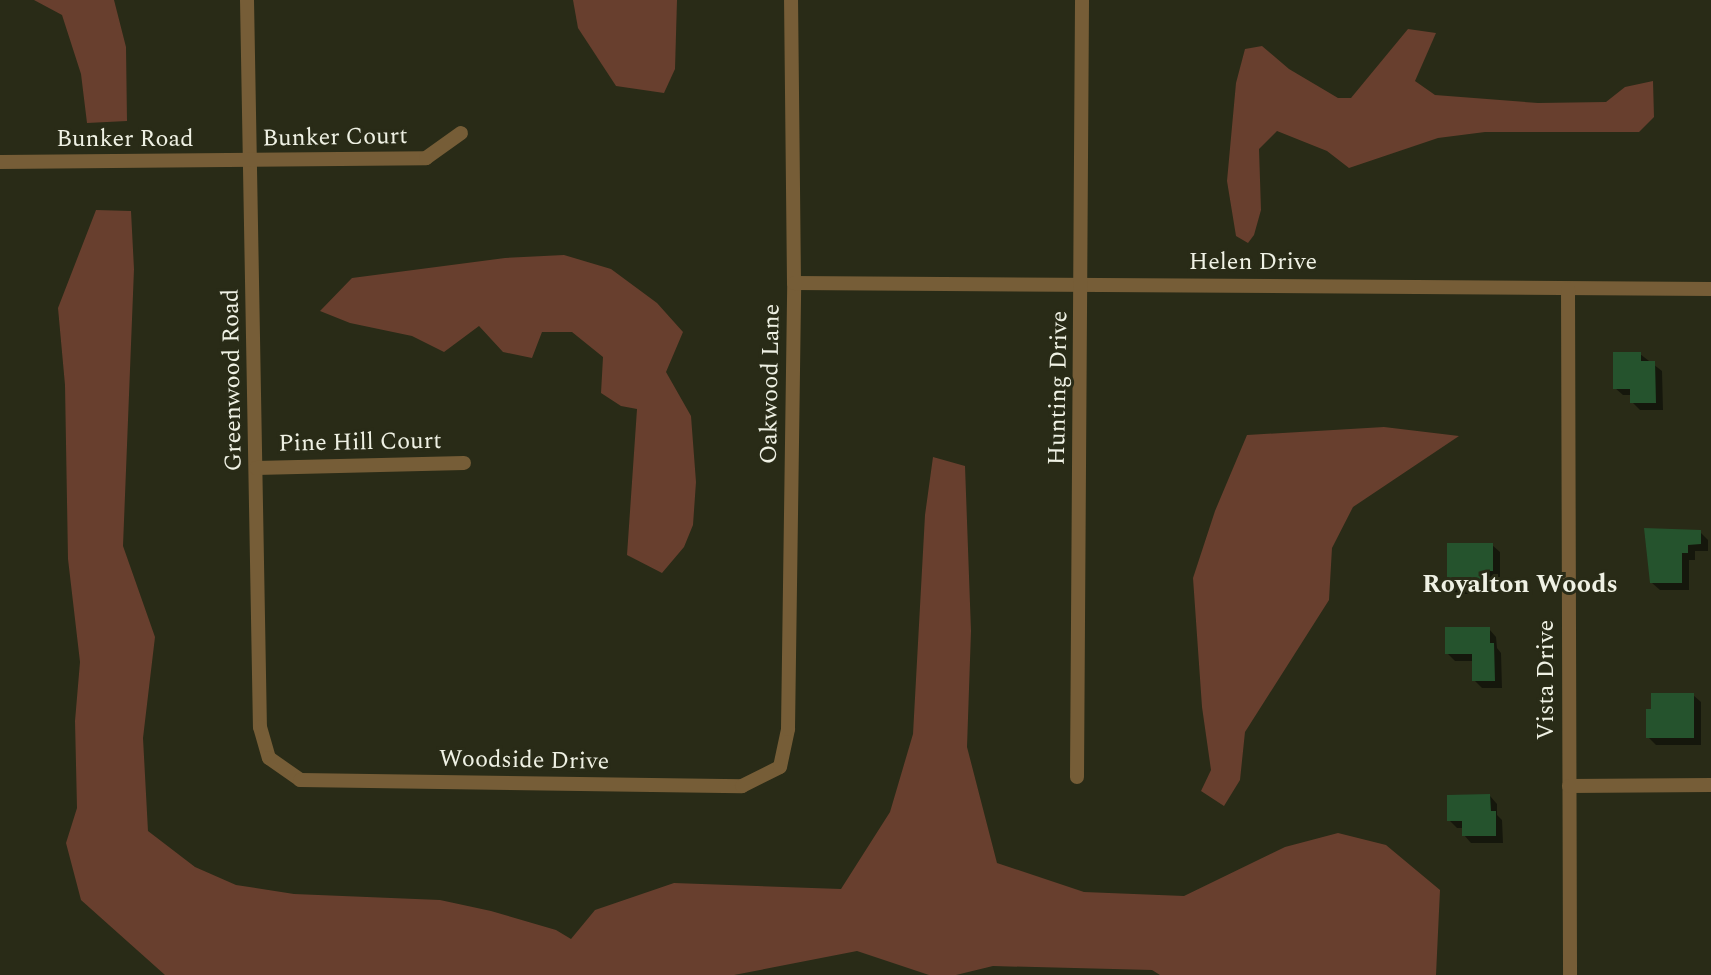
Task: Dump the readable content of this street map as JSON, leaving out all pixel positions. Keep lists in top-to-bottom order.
{
  "streets": {
    "street": [
      "Bunker Court",
      "Bunker Road",
      "Helen Drive",
      "Greenwood Road",
      "Oakwood Lane",
      "Hunting Drive",
      "Pine Hill Court",
      "Vista Drive",
      "Woodside Drive"
    ]
  },
  "crossings": [
    ["Bunker Court", "Bunker Road"],
    ["Bunker Court", "Greenwood Road"],
    ["Bunker Road", "Greenwood Road"],
    ["Helen Drive", "Oakwood Lane"],
    ["Helen Drive", "Hunting Drive"],
    ["Helen Drive", "Vista Drive"],
    ["Greenwood Road", "Pine Hill Court"],
    ["Greenwood Road", "Woodside Drive"],
    ["Oakwood Lane", "Woodside Drive"]
  ],
  "districts": ["Royalton Woods"]
}
